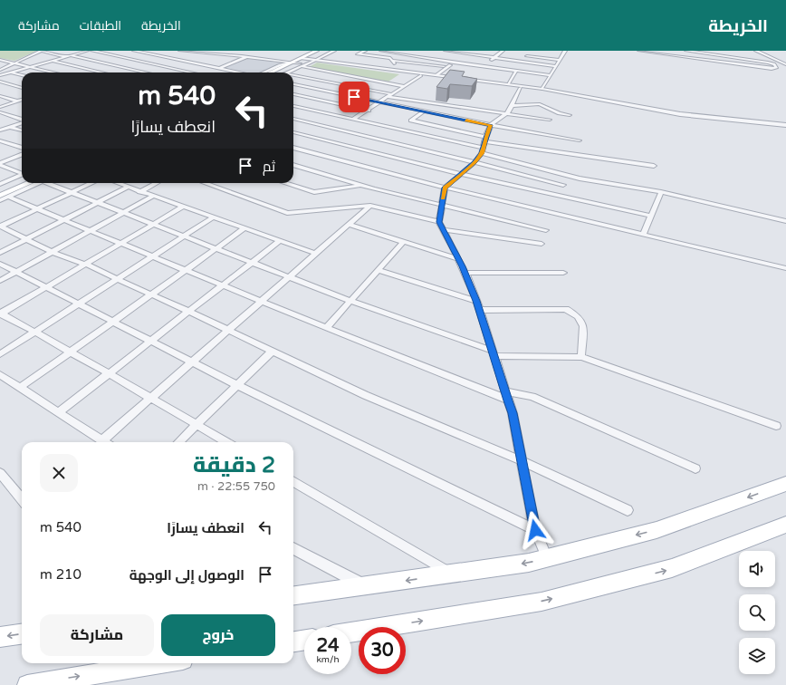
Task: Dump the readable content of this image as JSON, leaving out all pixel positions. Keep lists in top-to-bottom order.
{
  "page": {
    "header": "الخريطة",
    "nav": ["الخريطة", "الطبقات", "مشاركة"],
    "turn": ["540 m", "انعطف يسارًا"],
    "then": "ثم",
    "heading": ["2 دقيقة", "750 m · 22:55"],
    "list": [
      {
        "name": "انعطف يسارًا",
        "value": "540 m"
      },
      {
        "name": "الوصول إلى الوجهة",
        "value": "210 m"
      }
    ],
    "buttons": ["خروج", "مشاركة"],
    "speed": "24 km/h",
    "limit": "30"
  }
}
